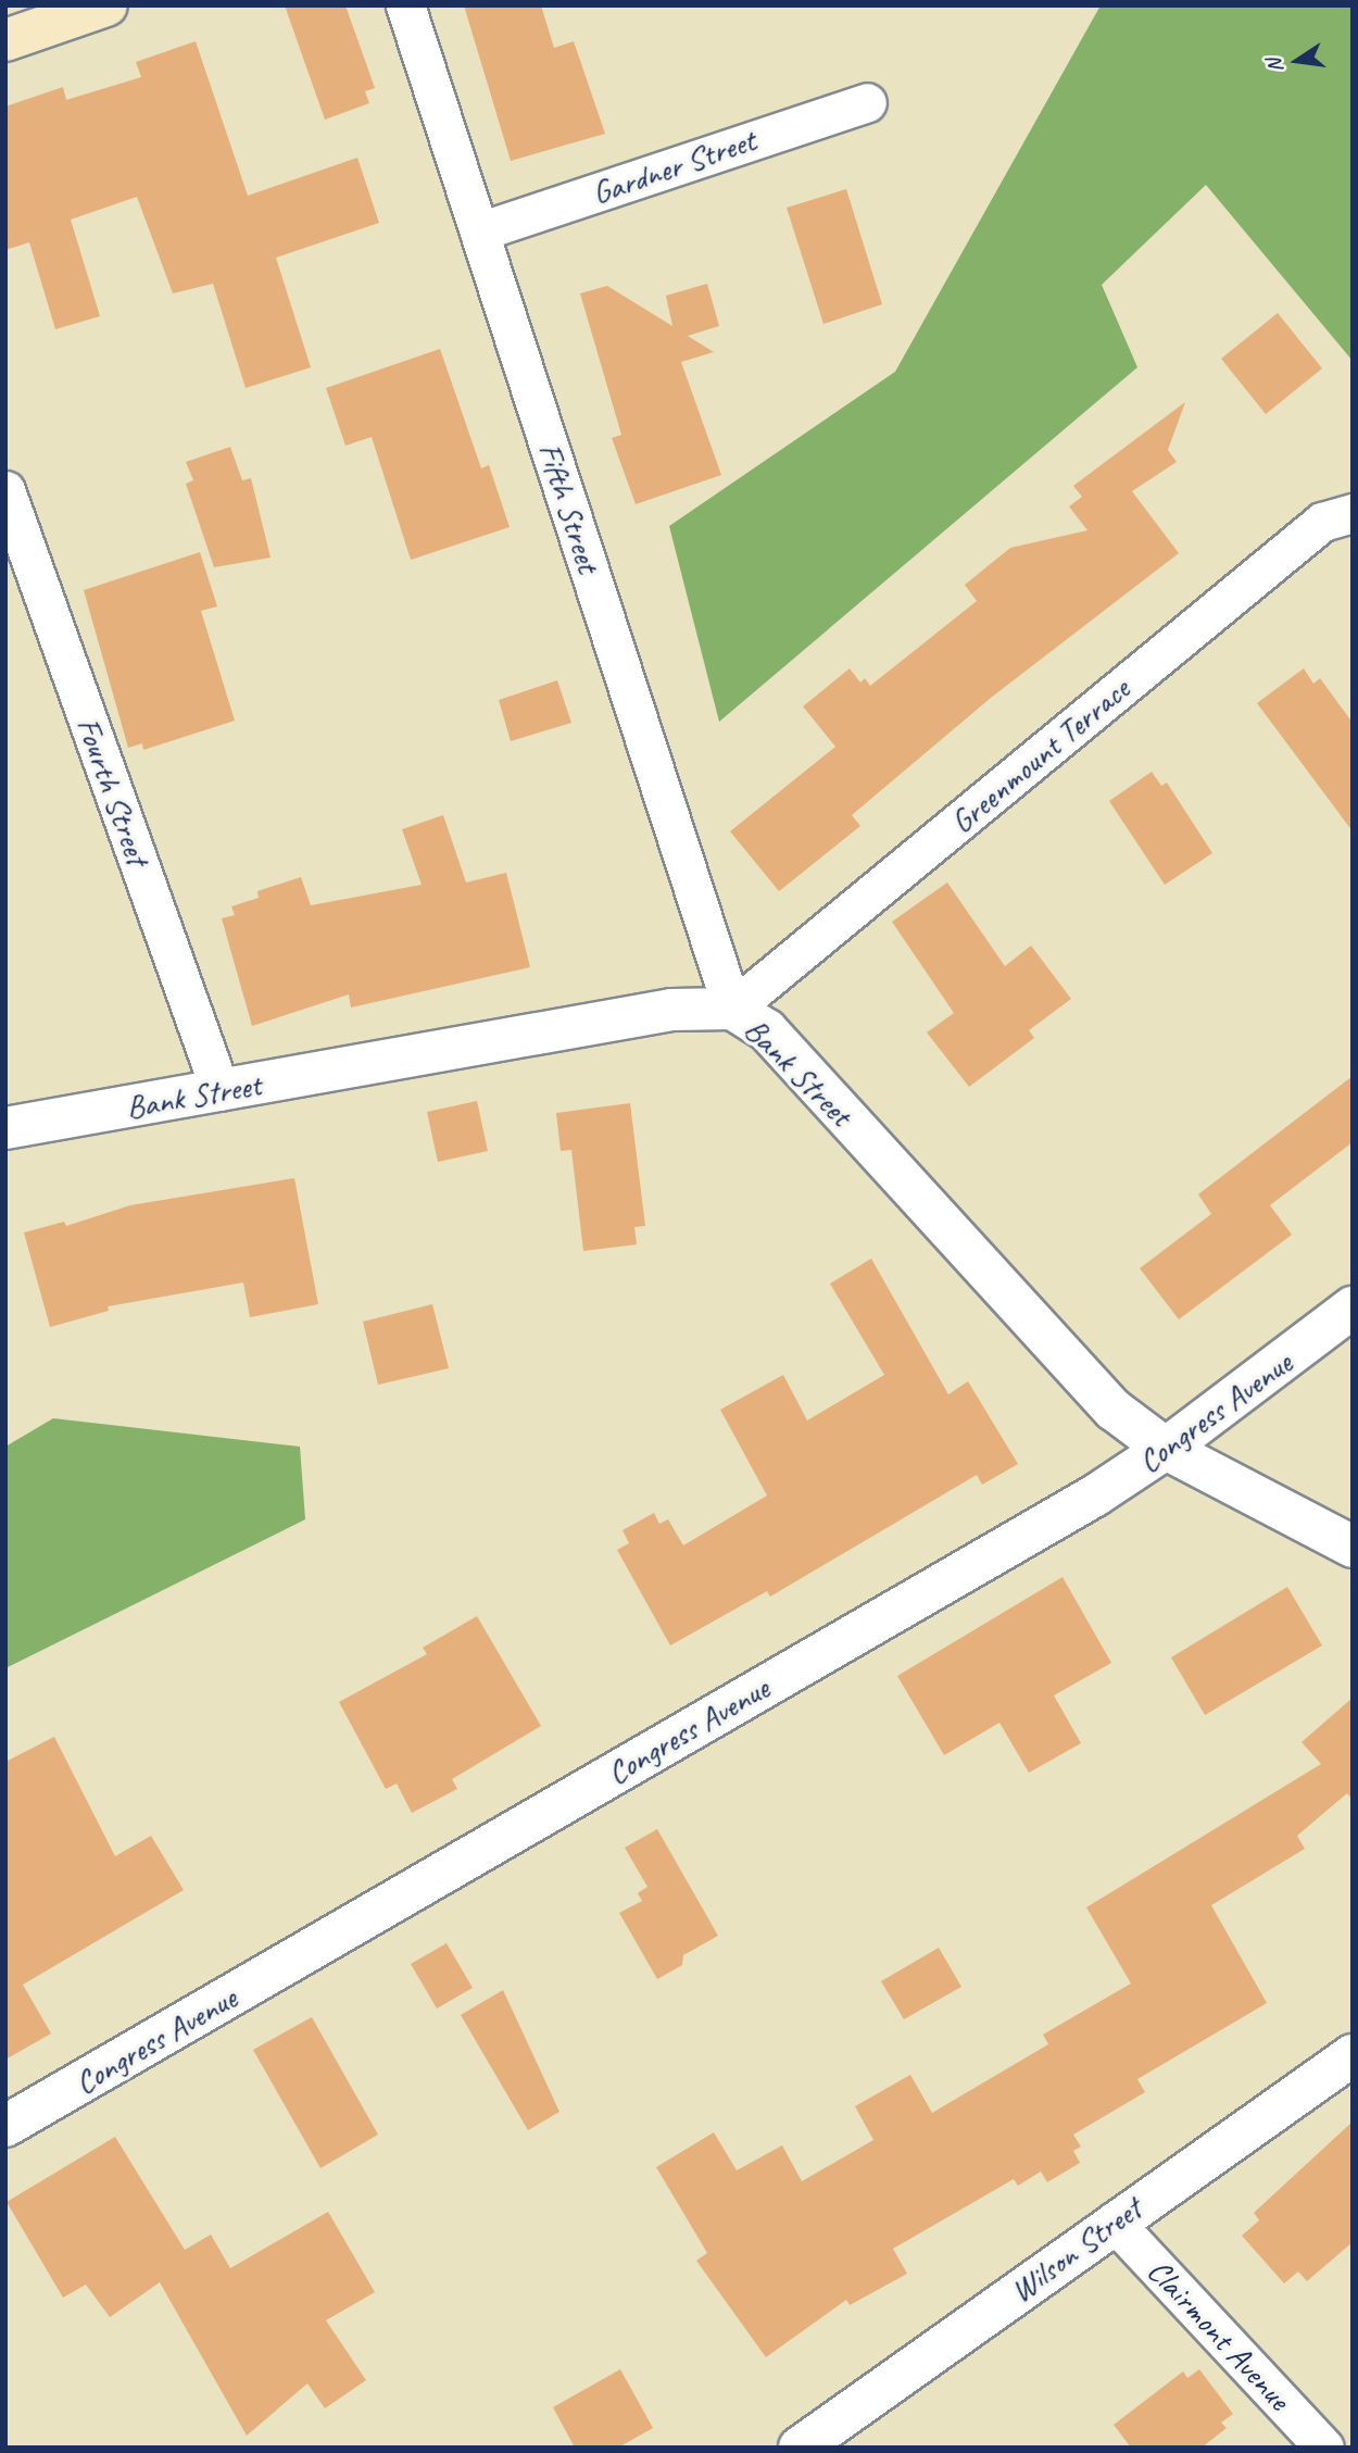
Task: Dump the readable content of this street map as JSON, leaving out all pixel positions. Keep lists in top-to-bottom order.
{
  "streets": {
    "street": [
      "Gardner Street",
      "Fifth Street",
      "Greenmount Terrace",
      "Fourth Street",
      "Bank Street",
      "Congress Avenue",
      "Wilson Street",
      "Clairmont Avenue"
    ]
  },
  "crossings": [
    ["Gardner Street", "Fifth Street"],
    ["Fifth Street", "Greenmount Terrace"],
    ["Fifth Street", "Bank Street"],
    ["Greenmount Terrace", "Bank Street"],
    ["Fourth Street", "Bank Street"],
    ["Bank Street", "Congress Avenue"],
    ["Wilson Street", "Clairmont Avenue"]
  ],
  "north": "left"
}
